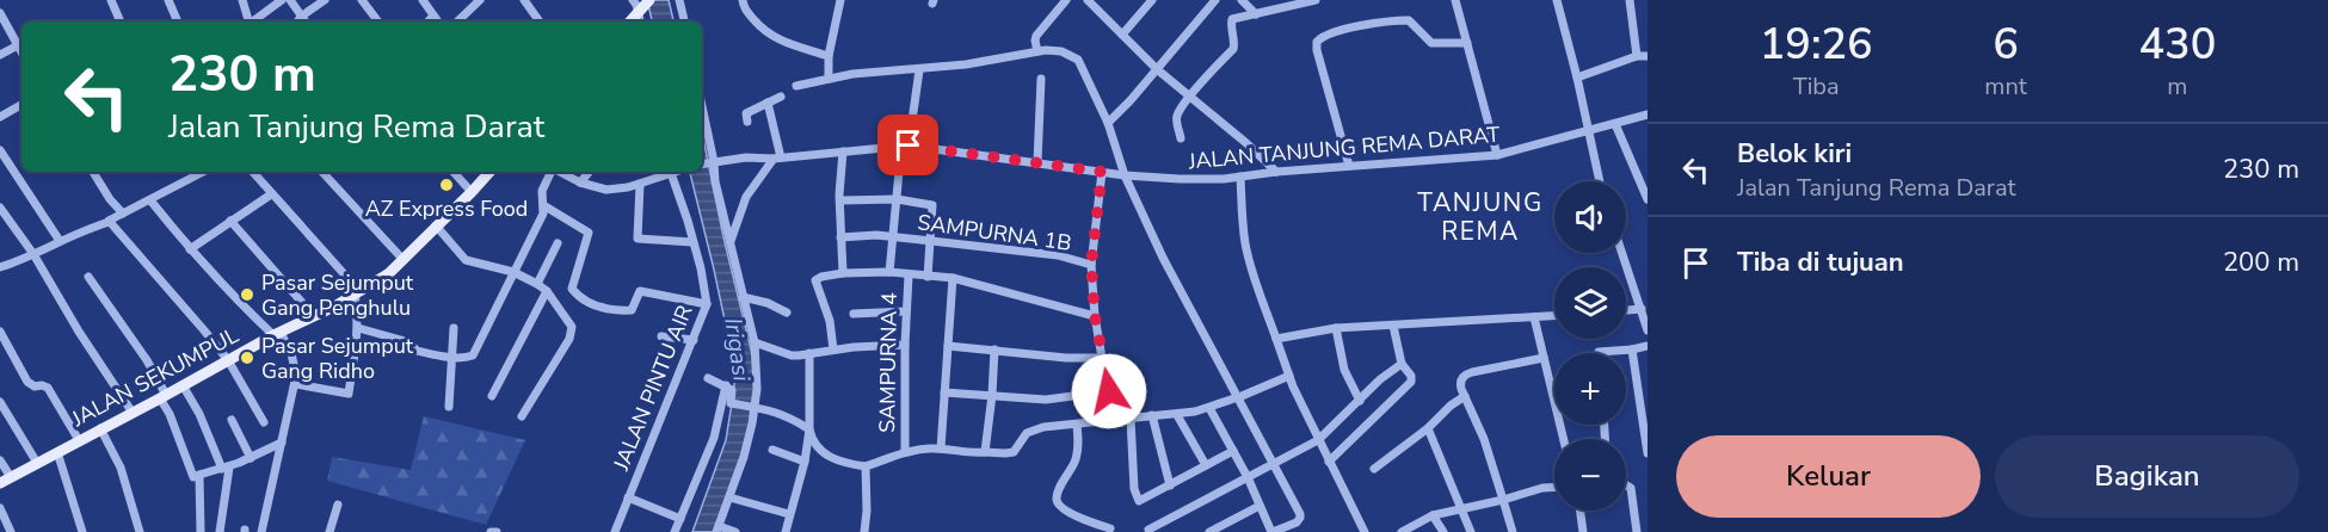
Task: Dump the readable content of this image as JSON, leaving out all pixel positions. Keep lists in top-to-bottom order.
{
  "streets": {
    "main road": ["JALAN SEKUMPUL"],
    "street": [
      "JALAN TANJUNG REMA DARAT",
      "SAMPURNA 1B",
      "SAMPURNA 4",
      "JALAN PINTU AIR"
    ]
  },
  "districts": ["TANJUNG REMA"],
  "water": ["Irigasi"],
  "places": ["AZ Express Food", "Pasar Sejumput Gang Penghulu", "Pasar Sejumput Gang Ridho"],
  "page": {
    "eta": [
      "19:26",
      "Tiba",
      "6",
      "mnt",
      "430",
      "m"
    ],
    "turn": ["230 m", "Jalan Tanjung Rema Darat"],
    "list": [
      {
        "name": "Belok kiri",
        "note": "Jalan Tanjung Rema Darat",
        "value": "230 m"
      },
      {
        "name": "Tiba di tujuan",
        "value": "200 m"
      }
    ],
    "map_buttons": ["+", "−"],
    "buttons": ["Keluar", "Bagikan"]
  }
}
